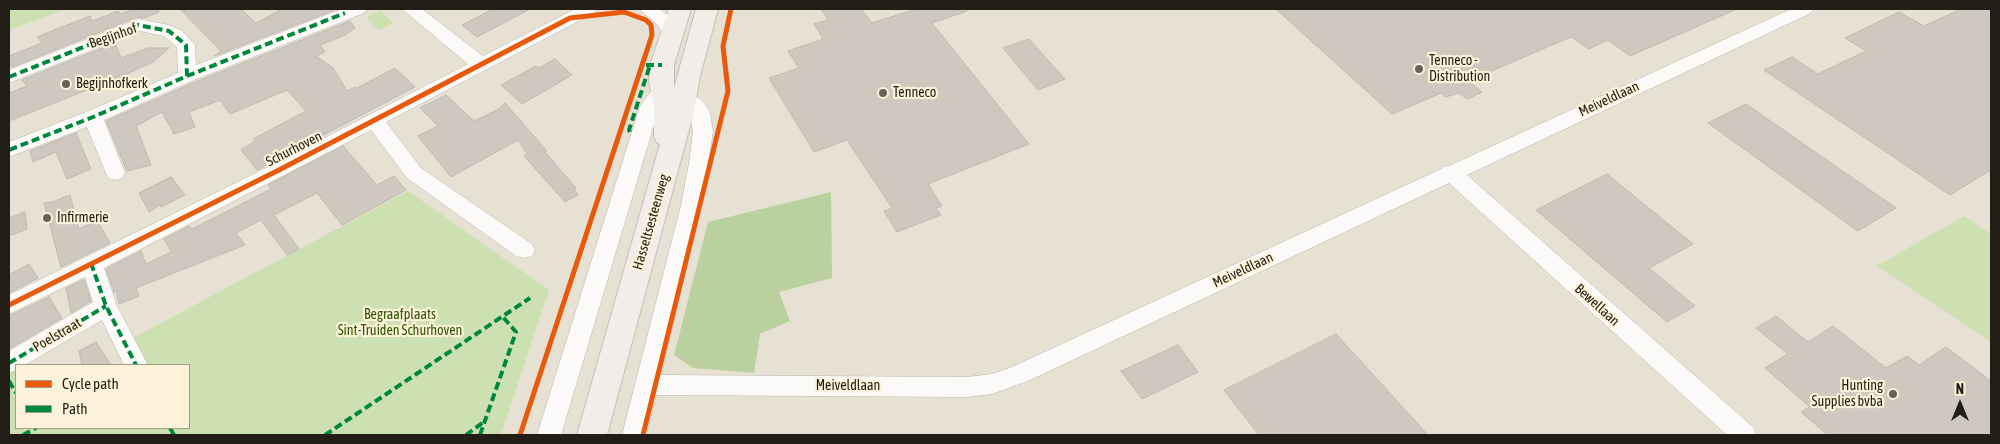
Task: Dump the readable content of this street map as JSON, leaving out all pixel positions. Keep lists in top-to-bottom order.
{
  "streets": {
    "main road": ["Hasseltsesteenweg"],
    "street": [
      "Begijnhof",
      "Meiveldlaan",
      "Schurhoven",
      "Bewellaan",
      "Poelstraat"
    ]
  },
  "crossings": [
    ["Meiveldlaan", "Bewellaan"]
  ],
  "parks": ["Begraafplaats Sint-Truiden Schurhoven"],
  "places": [
    "Tenneco - Distribution",
    "Begijnhofkerk",
    "Tenneco",
    "Infirmerie",
    "Hunting Supplies bvba"
  ],
  "legend": ["Cycle path", "Path"],
  "north": "top"
}
